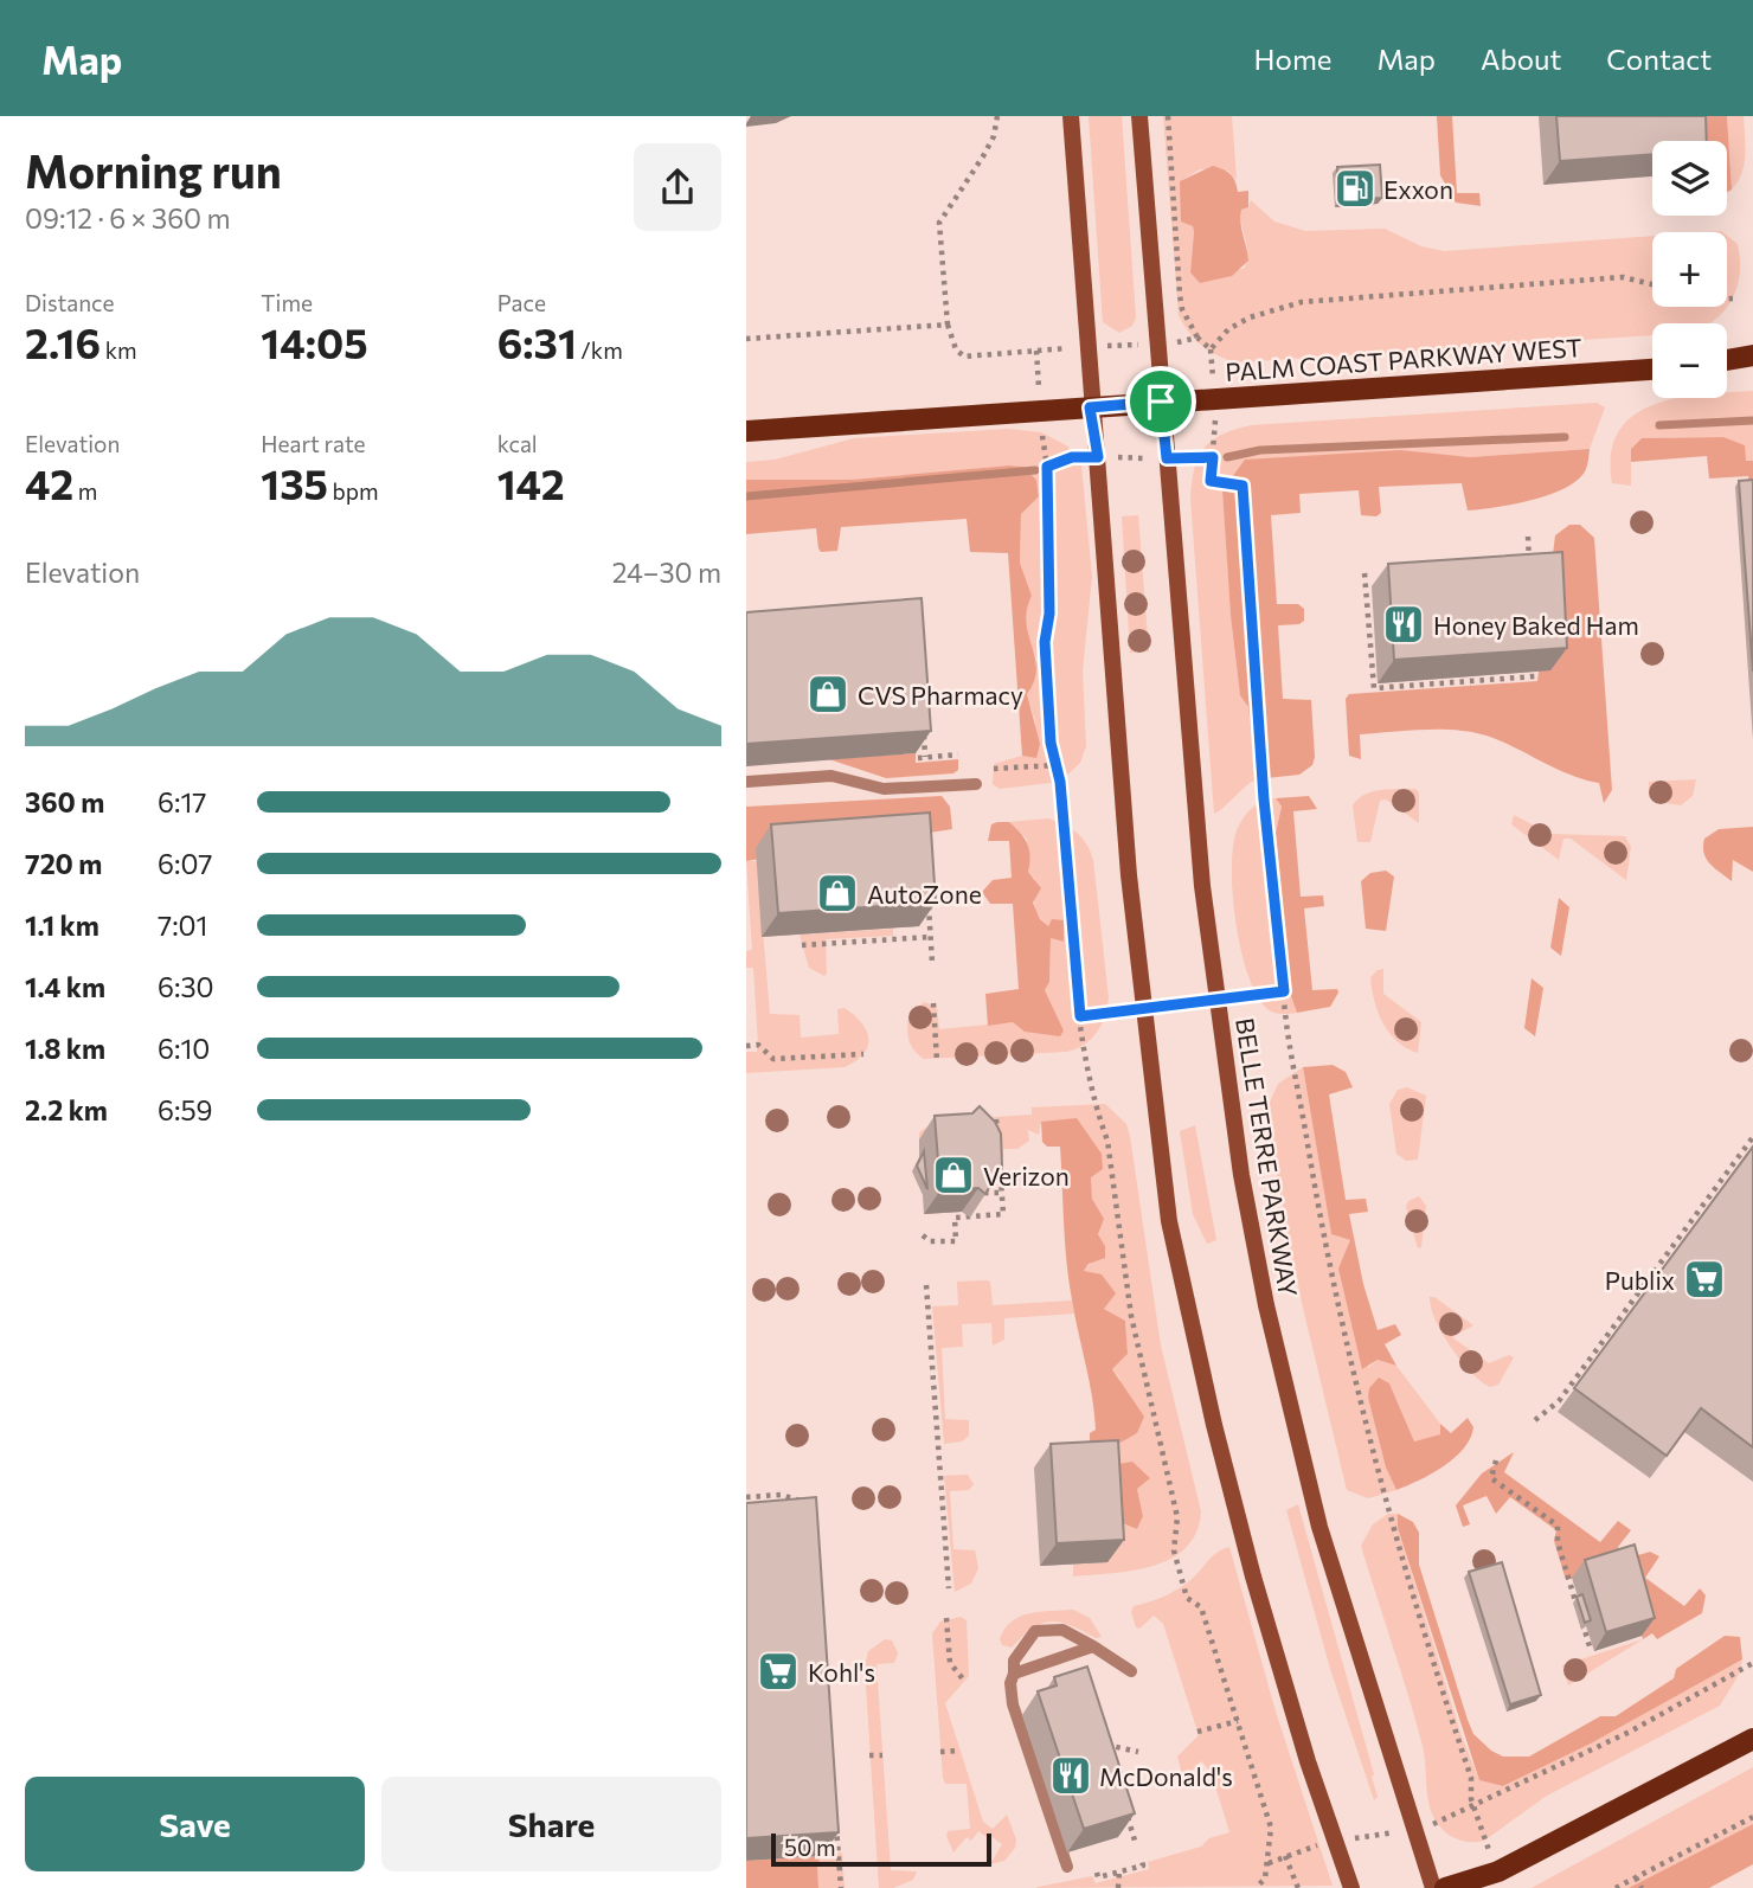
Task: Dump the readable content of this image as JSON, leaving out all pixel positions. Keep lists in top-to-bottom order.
{
  "streets": {
    "main road": ["PALM COAST PARKWAY WEST", "BELLE TERRE PARKWAY"]
  },
  "crossings": [
    ["PALM COAST PARKWAY WEST", "BELLE TERRE PARKWAY"]
  ],
  "places": {
    "fuel station": ["Exxon"],
    "restaurant": ["Honey Baked Ham", "McDonald's"],
    "shop": ["CVS Pharmacy", "AutoZone", "Verizon"],
    "supermarket": ["Publix", "Kohl's"]
  },
  "scale_bar": "50 m",
  "page": {
    "header": "Map",
    "nav": [
      "Home",
      "Map",
      "About",
      "Contact"
    ],
    "heading": ["Morning run", "09:12 · 6 × 360 m"],
    "map_buttons": ["+", "−"],
    "stats": [
      ["Distance", "2.16 km"],
      ["Time", "14:05"],
      ["Pace", "6:31 /km"],
      ["Elevation", "42 m"],
      ["Heart rate", "135 bpm"],
      ["kcal", "142"]
    ],
    "chart": ["Elevation", "24–30 m"],
    "list": [
      {
        "name": "360 m",
        "note": "6:17"
      },
      {
        "name": "720 m",
        "note": "6:07"
      },
      {
        "name": "1.1 km",
        "note": "7:01"
      },
      {
        "name": "1.4 km",
        "note": "6:30"
      },
      {
        "name": "1.8 km",
        "note": "6:10"
      },
      {
        "name": "2.2 km",
        "note": "6:59"
      }
    ],
    "buttons": ["Save", "Share"],
    "scale": "50 m"
  }
}
